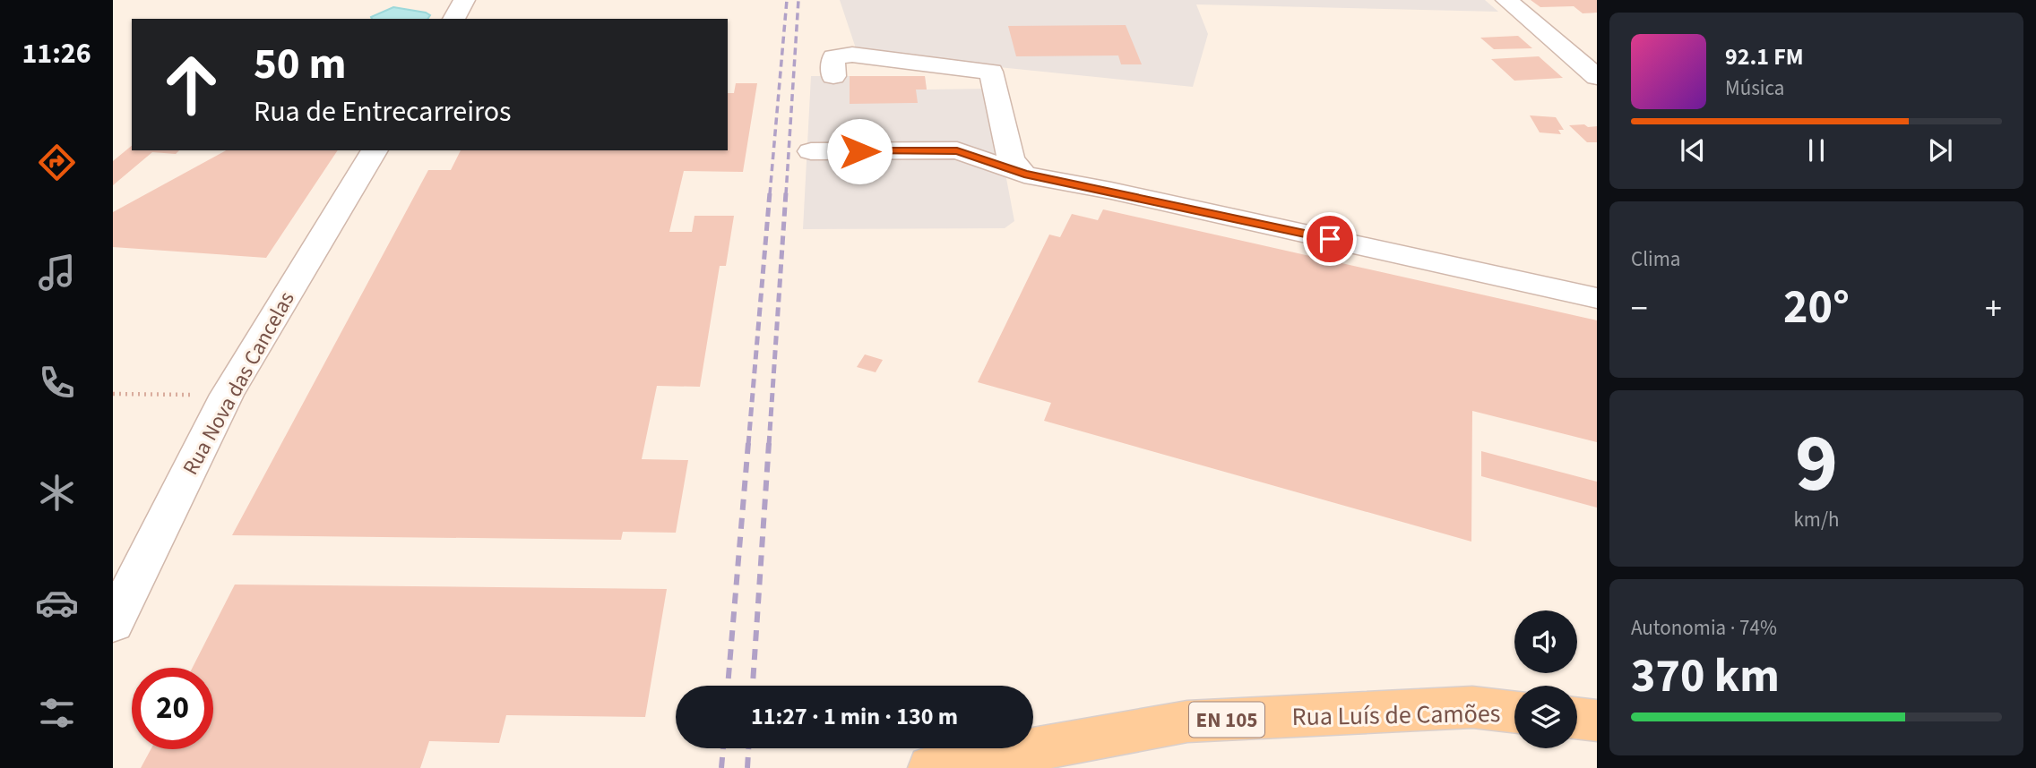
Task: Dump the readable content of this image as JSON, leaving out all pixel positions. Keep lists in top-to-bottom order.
{
  "streets": {
    "main road": ["Rua Luís de Camões", "EN 105"],
    "street": ["Rua Nova das Cancelas"]
  },
  "page": {
    "tabs": "11:26",
    "turn": ["50 m", "Rua de Entrecarreiros"],
    "song": ["92.1 FM", "Música"],
    "tile": [
      "Clima",
      ["9", "km/h"],
      ["Autonomia · 74%", "370 km"]
    ],
    "heat": ["−", "20°", "+"],
    "limit": "20",
    "trip": "11:27 · 1 min · 130 m"
  }
}
